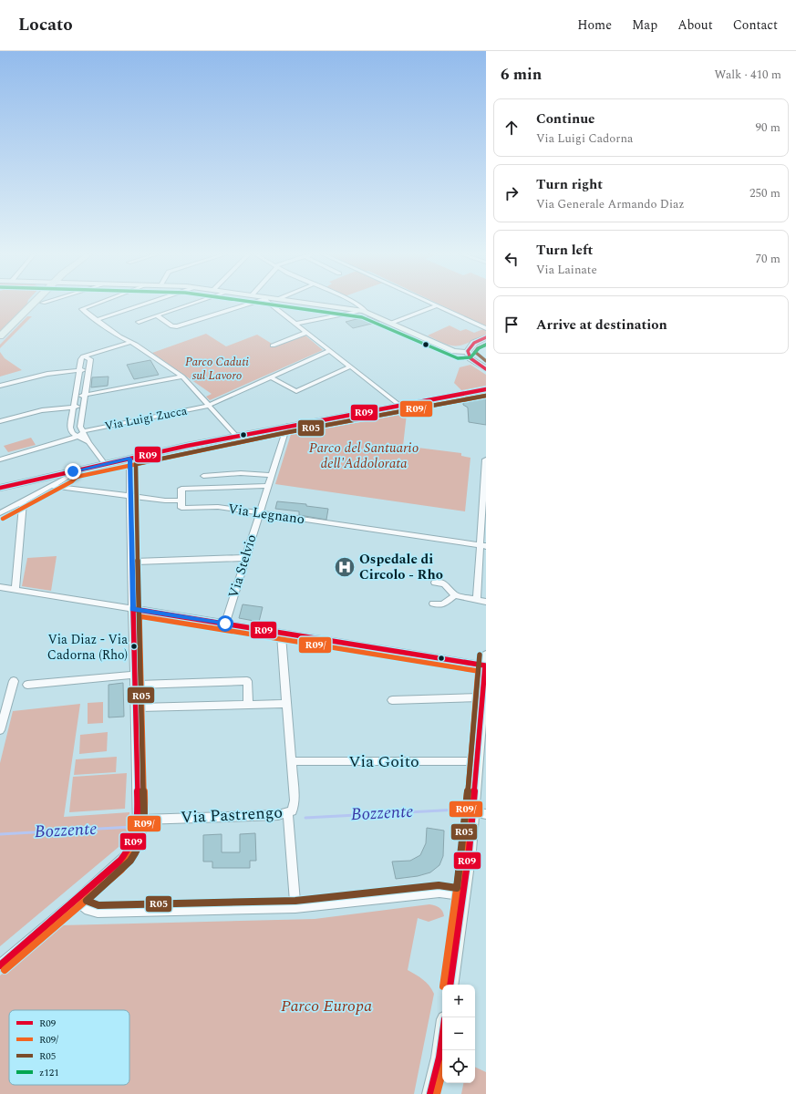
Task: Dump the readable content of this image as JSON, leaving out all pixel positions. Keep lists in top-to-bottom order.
{
  "streets": {
    "street": [
      "Via Luigi Zucca",
      "Via Legnano",
      "Via Stelvio",
      "Via Goito",
      "Via Pastrengo"
    ]
  },
  "crossings": [
    ["Via Legnano", "Via Stelvio"],
    ["Via Goito", "Via Pastrengo"]
  ],
  "water": ["Bozzente"],
  "parks": ["Parco Caduti sul Lavoro", "Parco del Santuario dell'Addolorata", "Parco Europa"],
  "places": {
    "hospital": ["Ospedale di Circolo - Rho"],
    "other": ["Via Diaz - Via Cadorna (Rho)"]
  },
  "lines": [
    "transit line z121",
    "transit line R09",
    "transit line R05",
    "transit line R09/"
  ],
  "legend": [
    "R09",
    "R09/",
    "R05",
    "z121"
  ],
  "page": {
    "header": "Locato",
    "nav": [
      "Home",
      "Map",
      "About",
      "Contact"
    ],
    "heading": ["6 min", "Walk · 410 m"],
    "list": [
      ["Continue", "Via Luigi Cadorna", "90 m"],
      ["Turn right", "Via Generale Armando Diaz", "250 m"],
      ["Turn left", "Via Lainate", "70 m"],
      "Arrive at destination"
    ],
    "map_buttons": ["+", "−"]
  }
}
